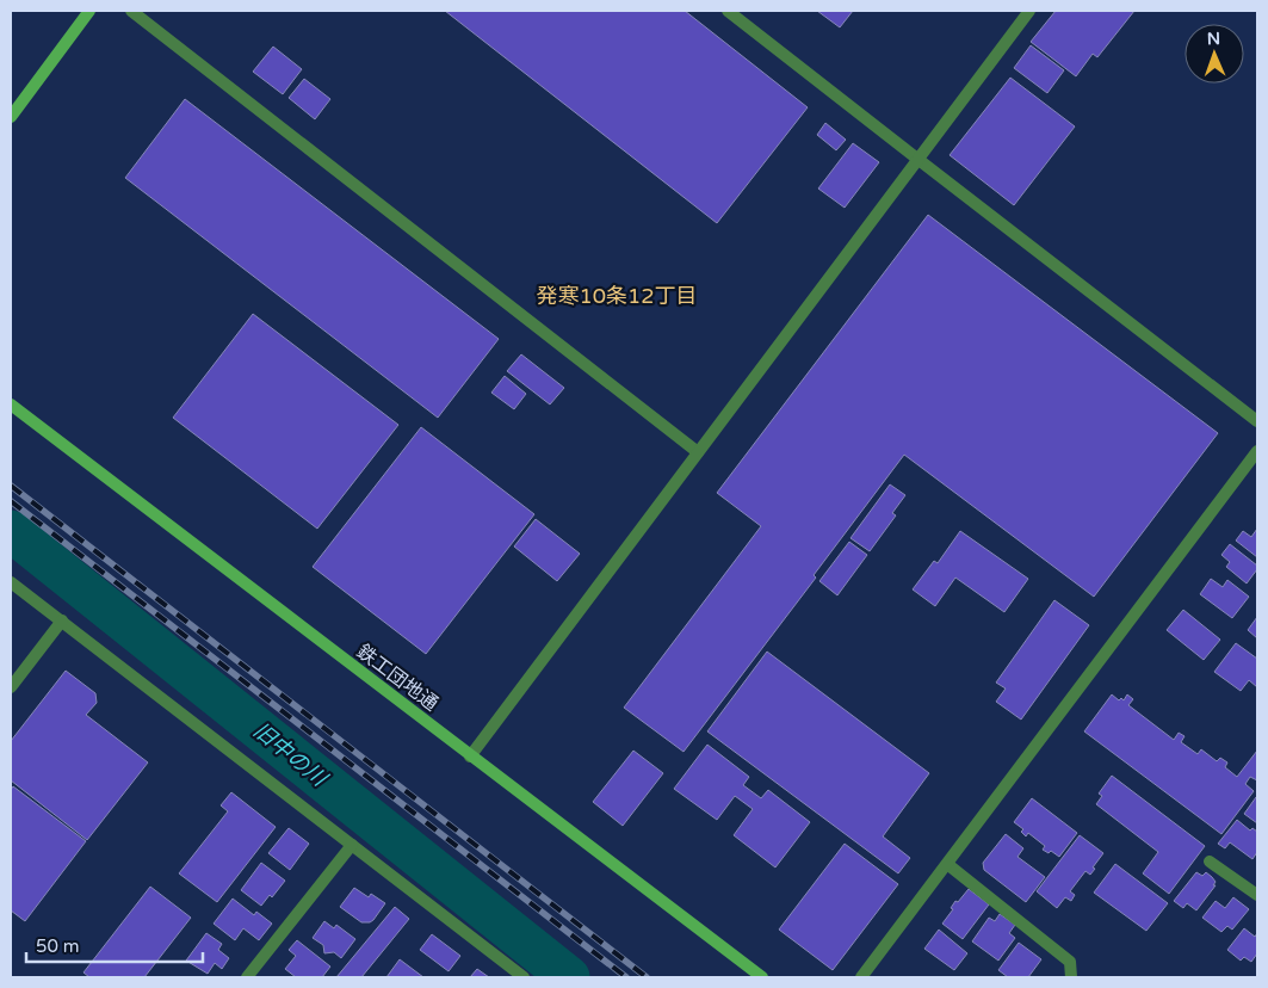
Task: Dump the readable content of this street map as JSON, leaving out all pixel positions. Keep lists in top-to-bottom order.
{
  "streets": {
    "street": ["鉄工団地通"]
  },
  "districts": ["発寒10条12丁目"],
  "water": ["旧中の川"],
  "scale_bar": "50 m",
  "north": "top"
}
